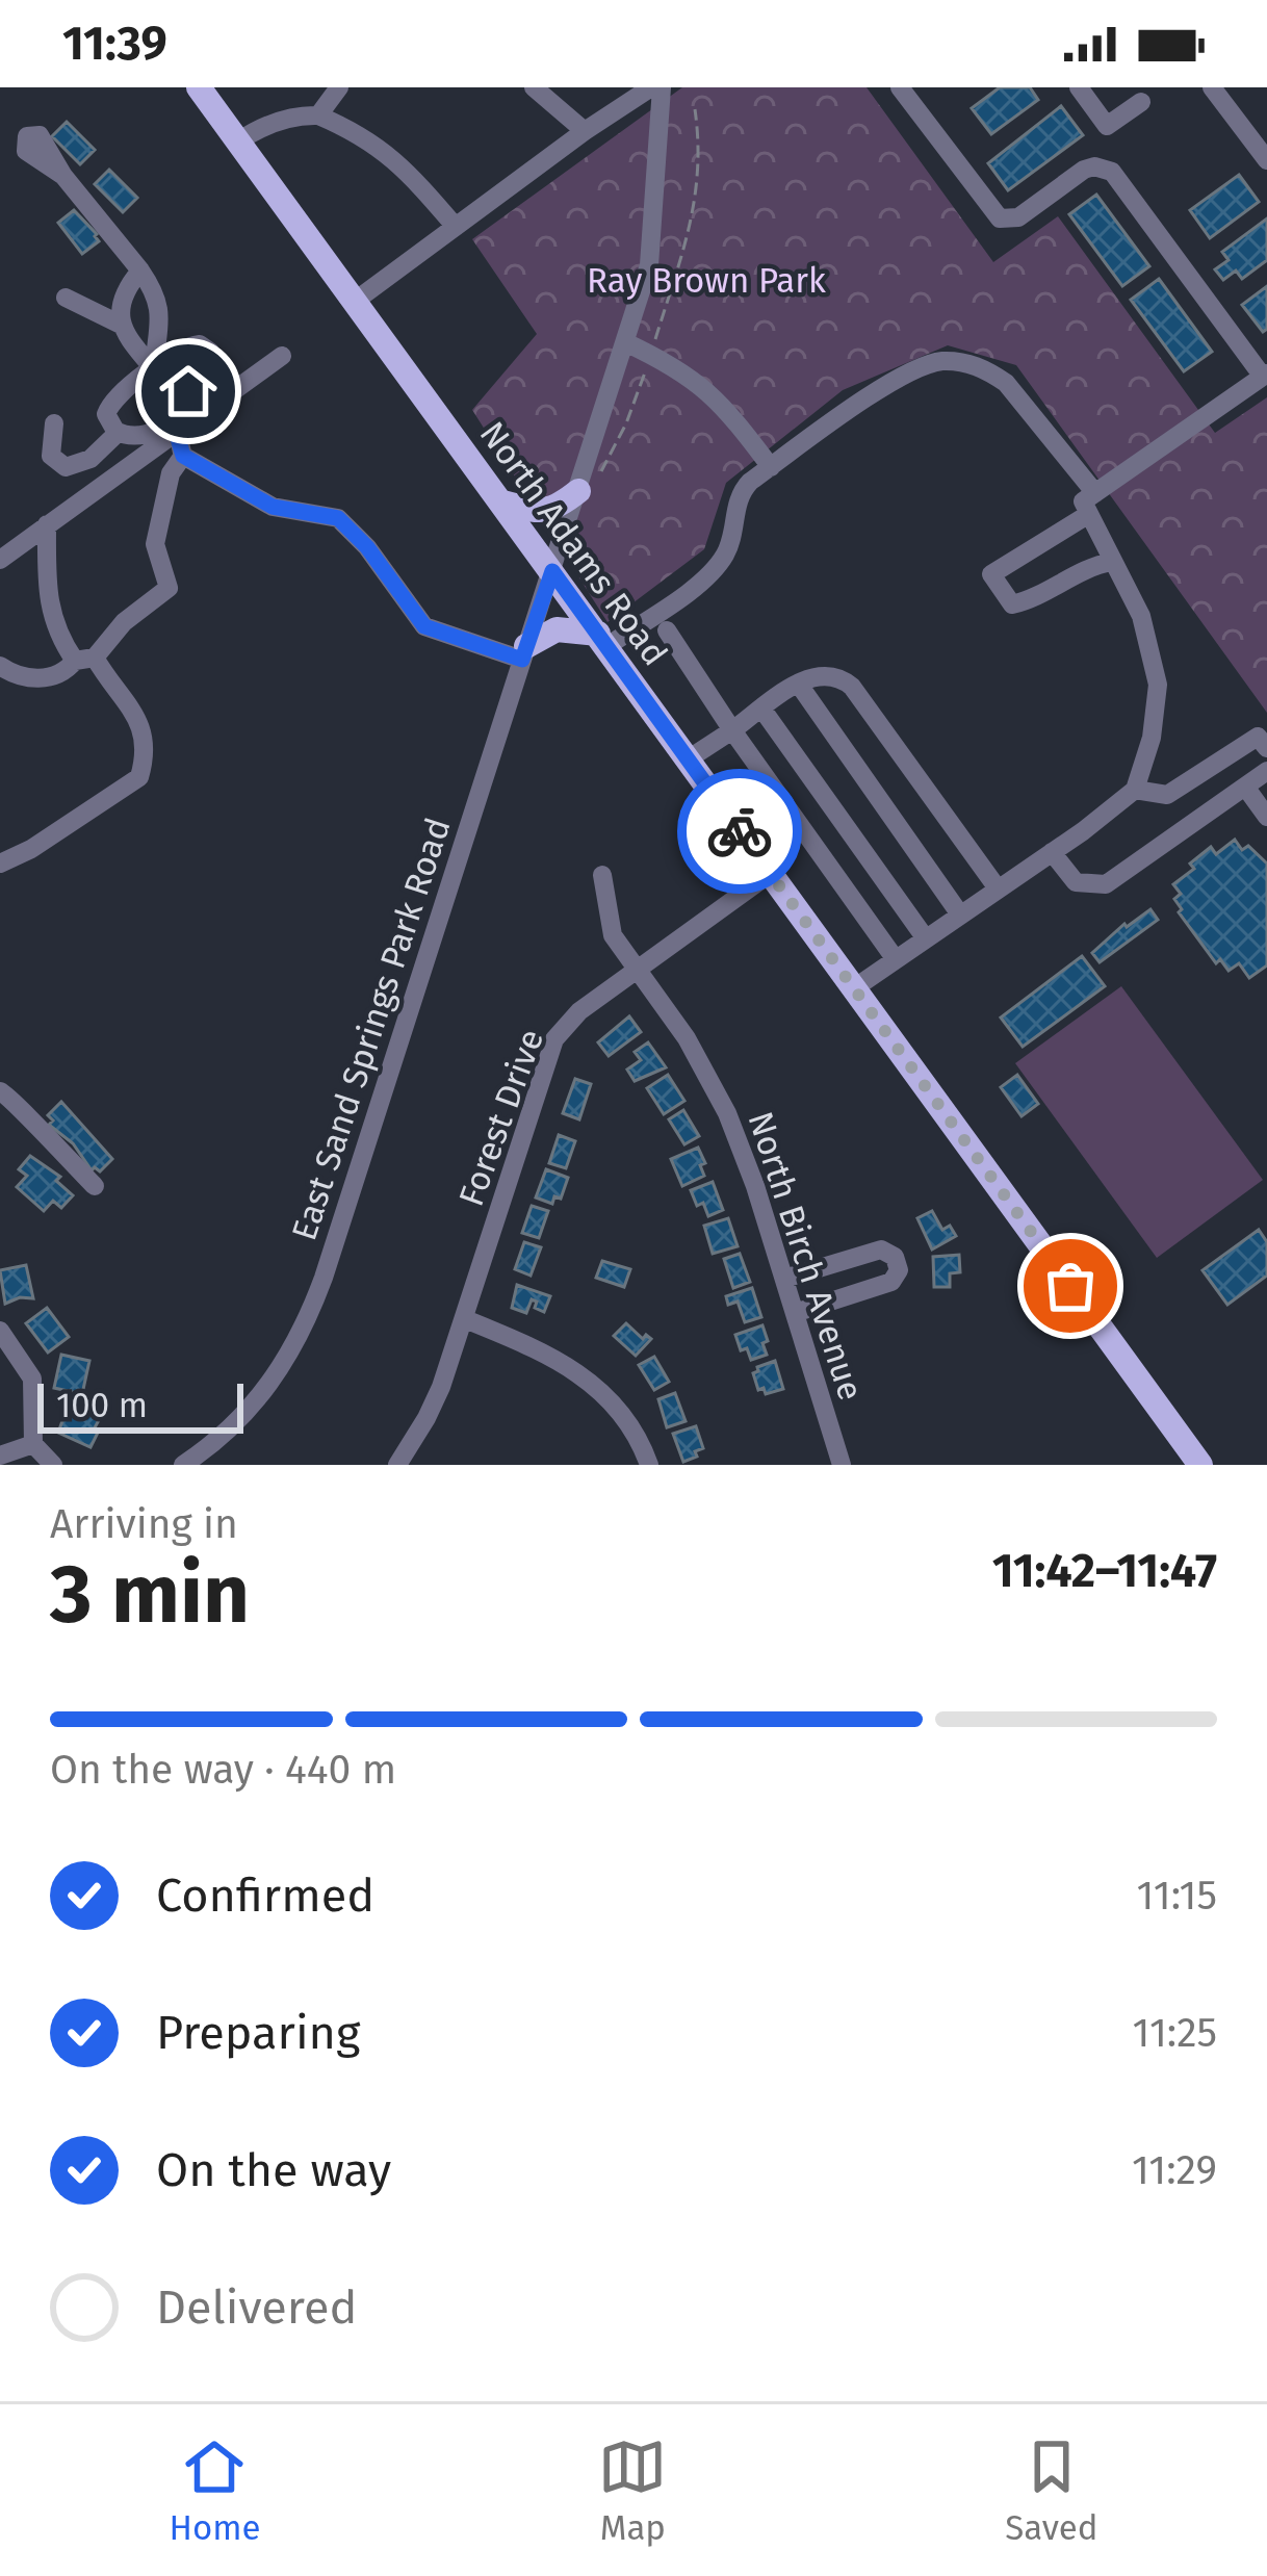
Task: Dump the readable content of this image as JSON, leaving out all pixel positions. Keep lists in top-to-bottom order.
{
  "streets": {
    "main road": ["North Adams Road"],
    "street": ["East Sand Springs Park Road", "Forest Drive", "North Birch Avenue"]
  },
  "crossings": [
    ["North Adams Road", "East Sand Springs Park Road"],
    ["North Adams Road", "Forest Drive"],
    ["Forest Drive", "North Birch Avenue"]
  ],
  "parks": ["Ray Brown Park"],
  "scale_bar": "100 m",
  "page": {
    "status": "11:39",
    "scale": "100 m",
    "heading": ["3 min", "Arriving in", "11:42–11:47"],
    "bar": "On the way · 440 m",
    "list": [
      ["Confirmed", "11:15"],
      ["Preparing", "11:25"],
      ["On the way", "11:29"],
      "Delivered"
    ],
    "tabs": ["Home", "Map", "Saved"]
  }
}
